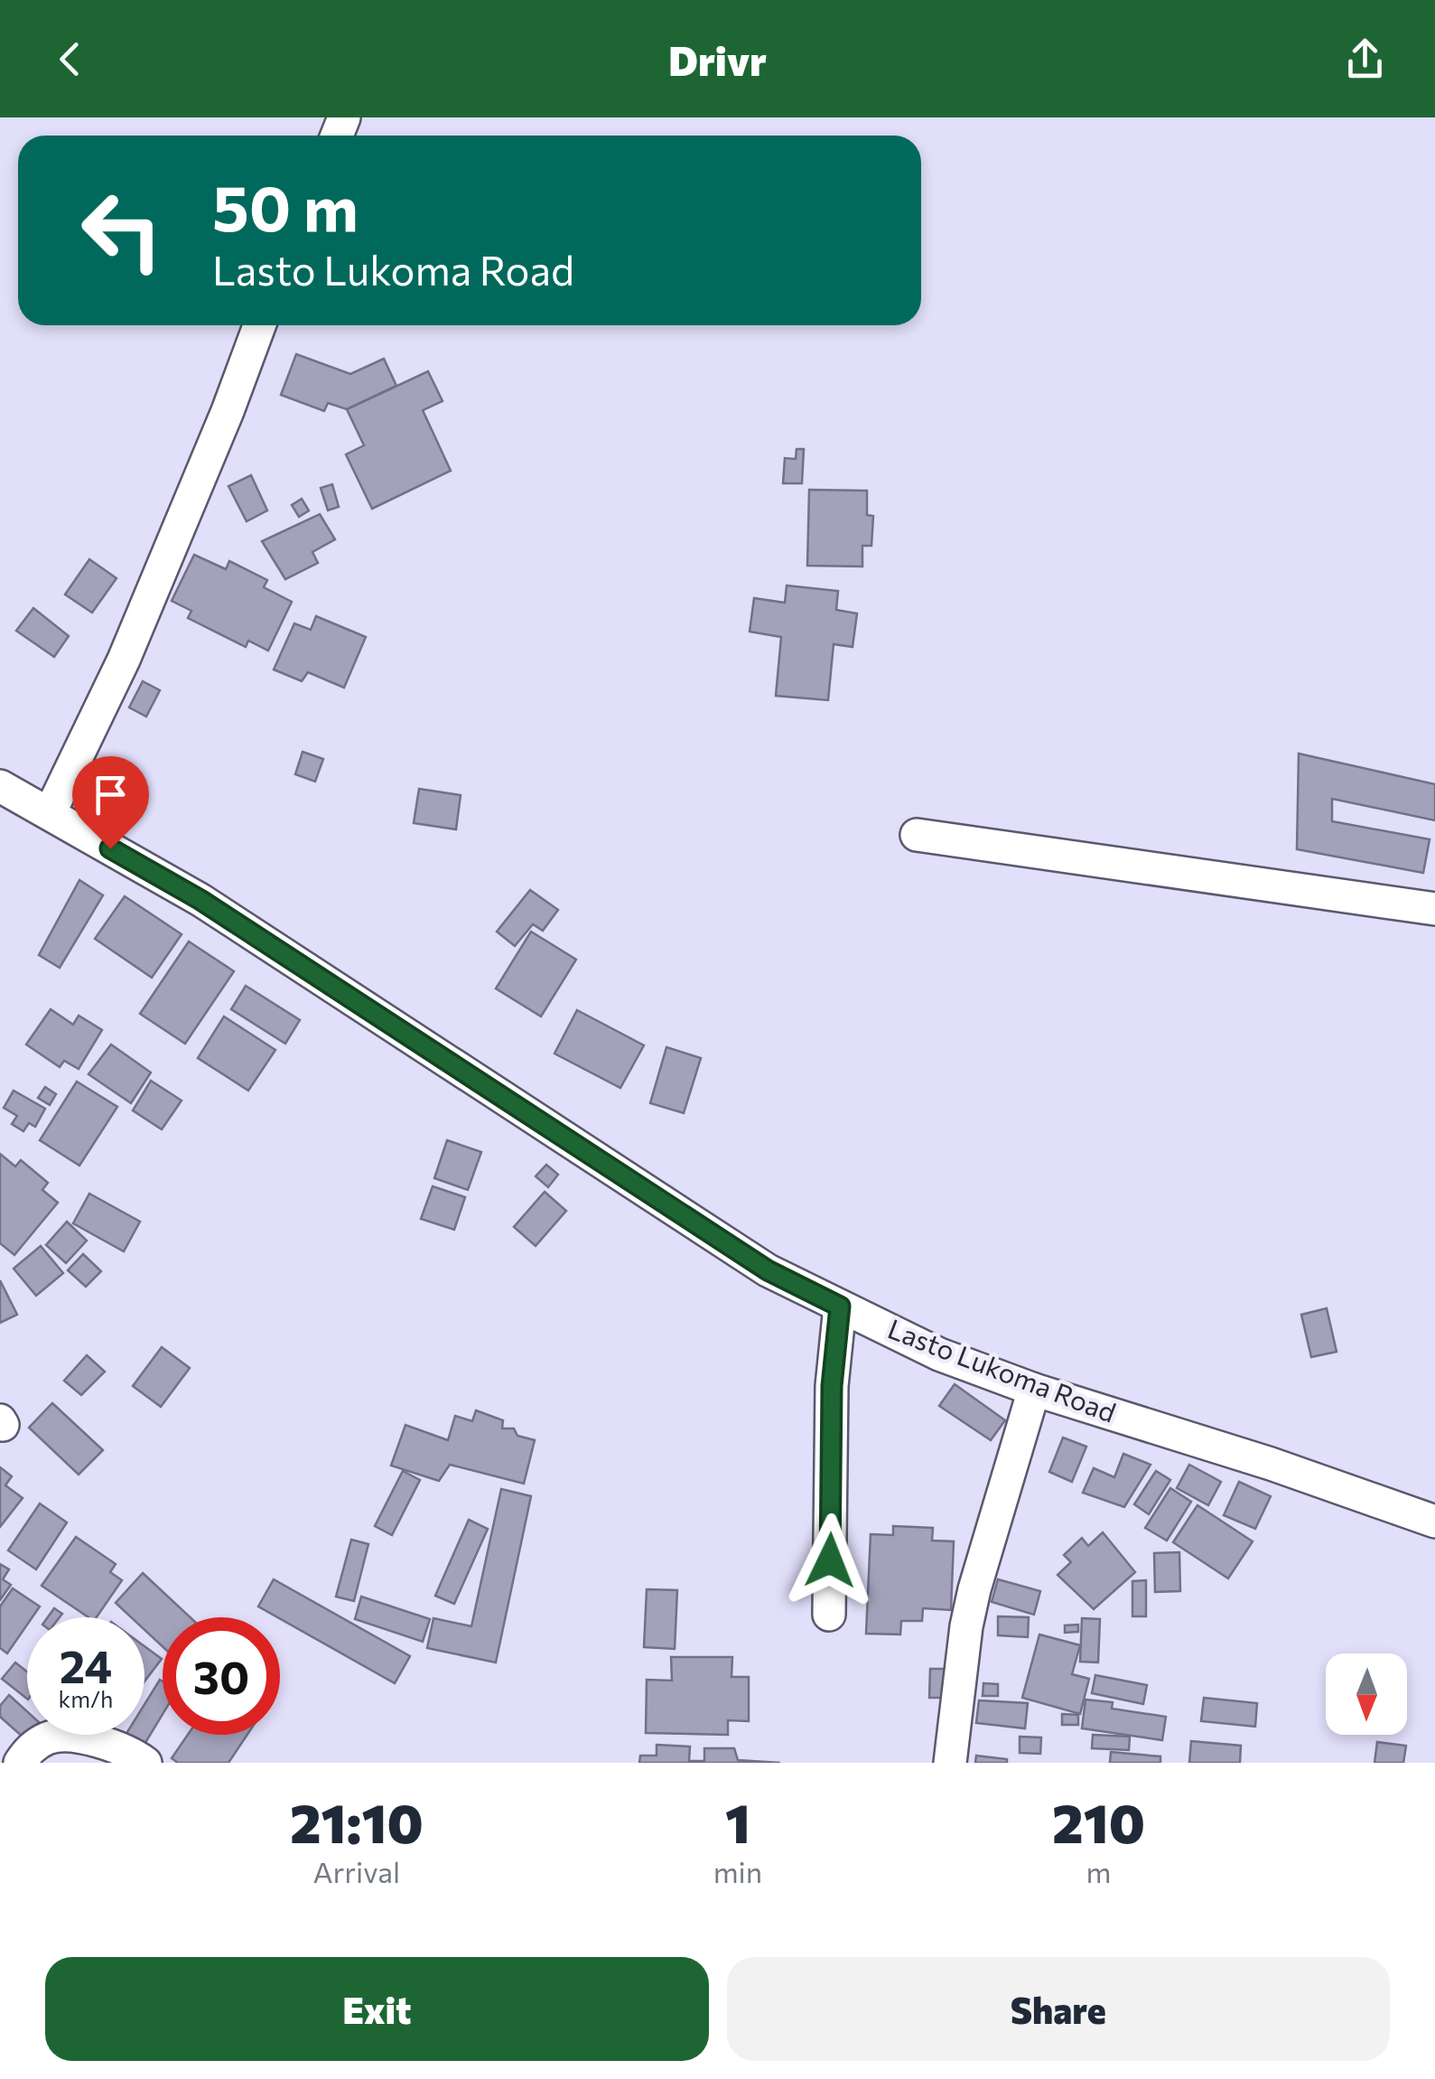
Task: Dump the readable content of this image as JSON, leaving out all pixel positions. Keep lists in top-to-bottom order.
{
  "streets": {
    "street": ["Lasto Lukoma Road"]
  },
  "north": "bottom",
  "page": {
    "header": "Drivr",
    "turn": ["50 m", "Lasto Lukoma Road"],
    "speed": "24 km/h",
    "limit": "30",
    "eta": [
      "21:10",
      "Arrival",
      "1",
      "min",
      "210",
      "m"
    ],
    "buttons": ["Exit", "Share"]
  }
}
